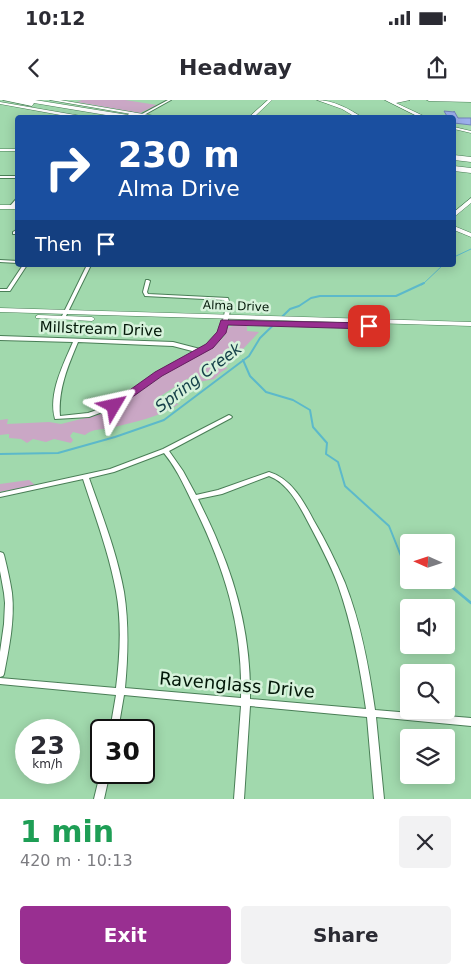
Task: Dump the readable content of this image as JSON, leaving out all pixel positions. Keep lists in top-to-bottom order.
{
  "streets": {
    "main road": ["Alma Drive"],
    "street": ["Millstream Drive", "Ravenglass Drive"]
  },
  "water": ["Spring Creek"],
  "north": "left",
  "page": {
    "status": "10:12",
    "header": "Headway",
    "turn": ["230 m", "Alma Drive"],
    "then": "Then",
    "speed": "23 km/h",
    "limit": "30",
    "heading": ["1 min", "420 m · 10:13"],
    "buttons": ["Exit", "Share"]
  }
}
